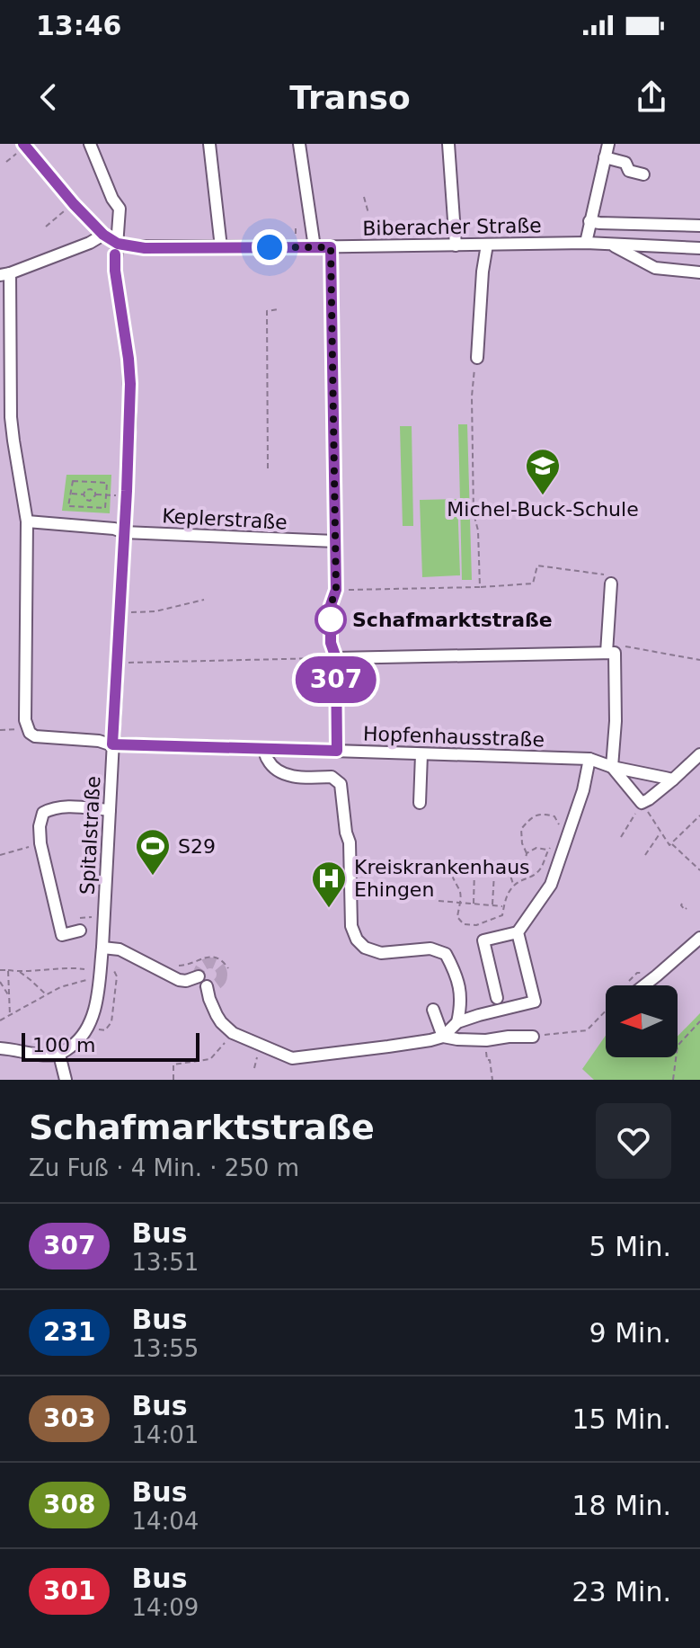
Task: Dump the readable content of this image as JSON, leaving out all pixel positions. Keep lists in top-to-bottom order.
{
  "streets": {
    "street": [
      "Biberacher Straße",
      "Keplerstraße",
      "Hopfenhausstraße",
      "Spitalstraße"
    ]
  },
  "crossings": [
    ["Biberacher Straße", "Spitalstraße"],
    ["Keplerstraße", "Spitalstraße"],
    ["Hopfenhausstraße", "Spitalstraße"]
  ],
  "places": {
    "school or university": ["Michel-Buck-Schule"],
    "other": ["Schafmarktstraße"],
    "sports": ["S29"],
    "hospital": ["Kreiskrankenhaus Ehingen"]
  },
  "lines": ["bus line 307"],
  "scale_bar": "100 m",
  "north": "left",
  "page": {
    "status": "13:46",
    "header": "Transo",
    "on_map": "307",
    "scale": "100 m",
    "heading": ["Schafmarktstraße", "Zu Fuß · 4 Min. · 250 m"],
    "list": [
      {
        "mark": "307",
        "name": "Bus",
        "note": "13:51",
        "value": "5 Min."
      },
      {
        "mark": "231",
        "name": "Bus",
        "note": "13:55",
        "value": "9 Min."
      },
      {
        "mark": "303",
        "name": "Bus",
        "note": "14:01",
        "value": "15 Min."
      },
      {
        "mark": "308",
        "name": "Bus",
        "note": "14:04",
        "value": "18 Min."
      },
      {
        "mark": "301",
        "name": "Bus",
        "note": "14:09",
        "value": "23 Min."
      }
    ]
  }
}
